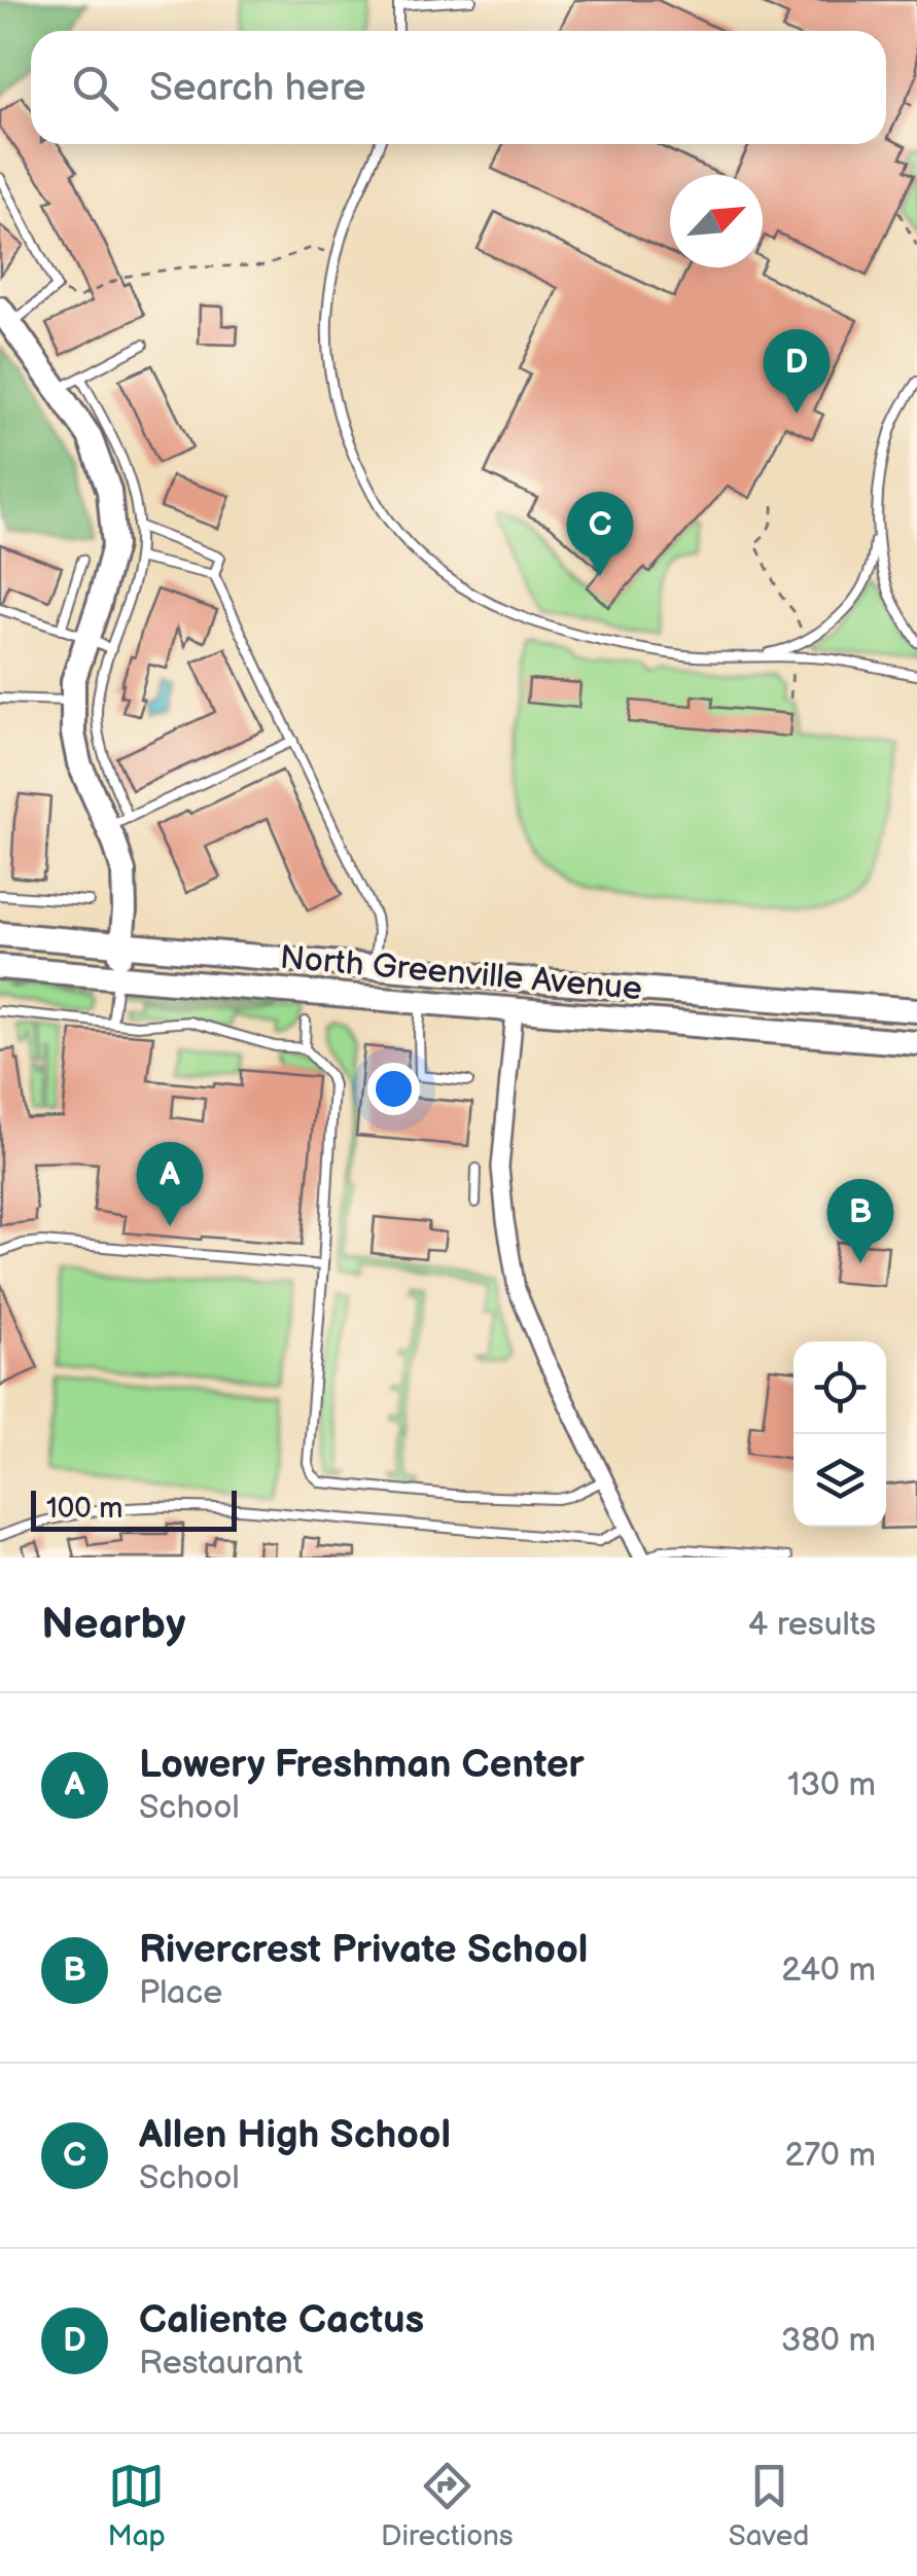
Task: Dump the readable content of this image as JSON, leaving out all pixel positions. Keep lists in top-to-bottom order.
{
  "streets": {
    "main road": ["North Greenville Avenue"]
  },
  "scale_bar": "100 m",
  "north": "top right",
  "page": {
    "search": "Search here",
    "pins": [
      "D",
      "C",
      "A",
      "B"
    ],
    "scale": "100 m",
    "heading": ["Nearby", "4 results"],
    "list": [
      {
        "mark": "A",
        "name": "Lowery Freshman Center",
        "note": "School",
        "value": "130 m"
      },
      {
        "mark": "B",
        "name": "Rivercrest Private School",
        "note": "Place",
        "value": "240 m"
      },
      {
        "mark": "C",
        "name": "Allen High School",
        "note": "School",
        "value": "270 m"
      },
      {
        "mark": "D",
        "name": "Caliente Cactus",
        "note": "Restaurant",
        "value": "380 m"
      }
    ],
    "nav": ["Map", "Directions", "Saved"]
  }
}
